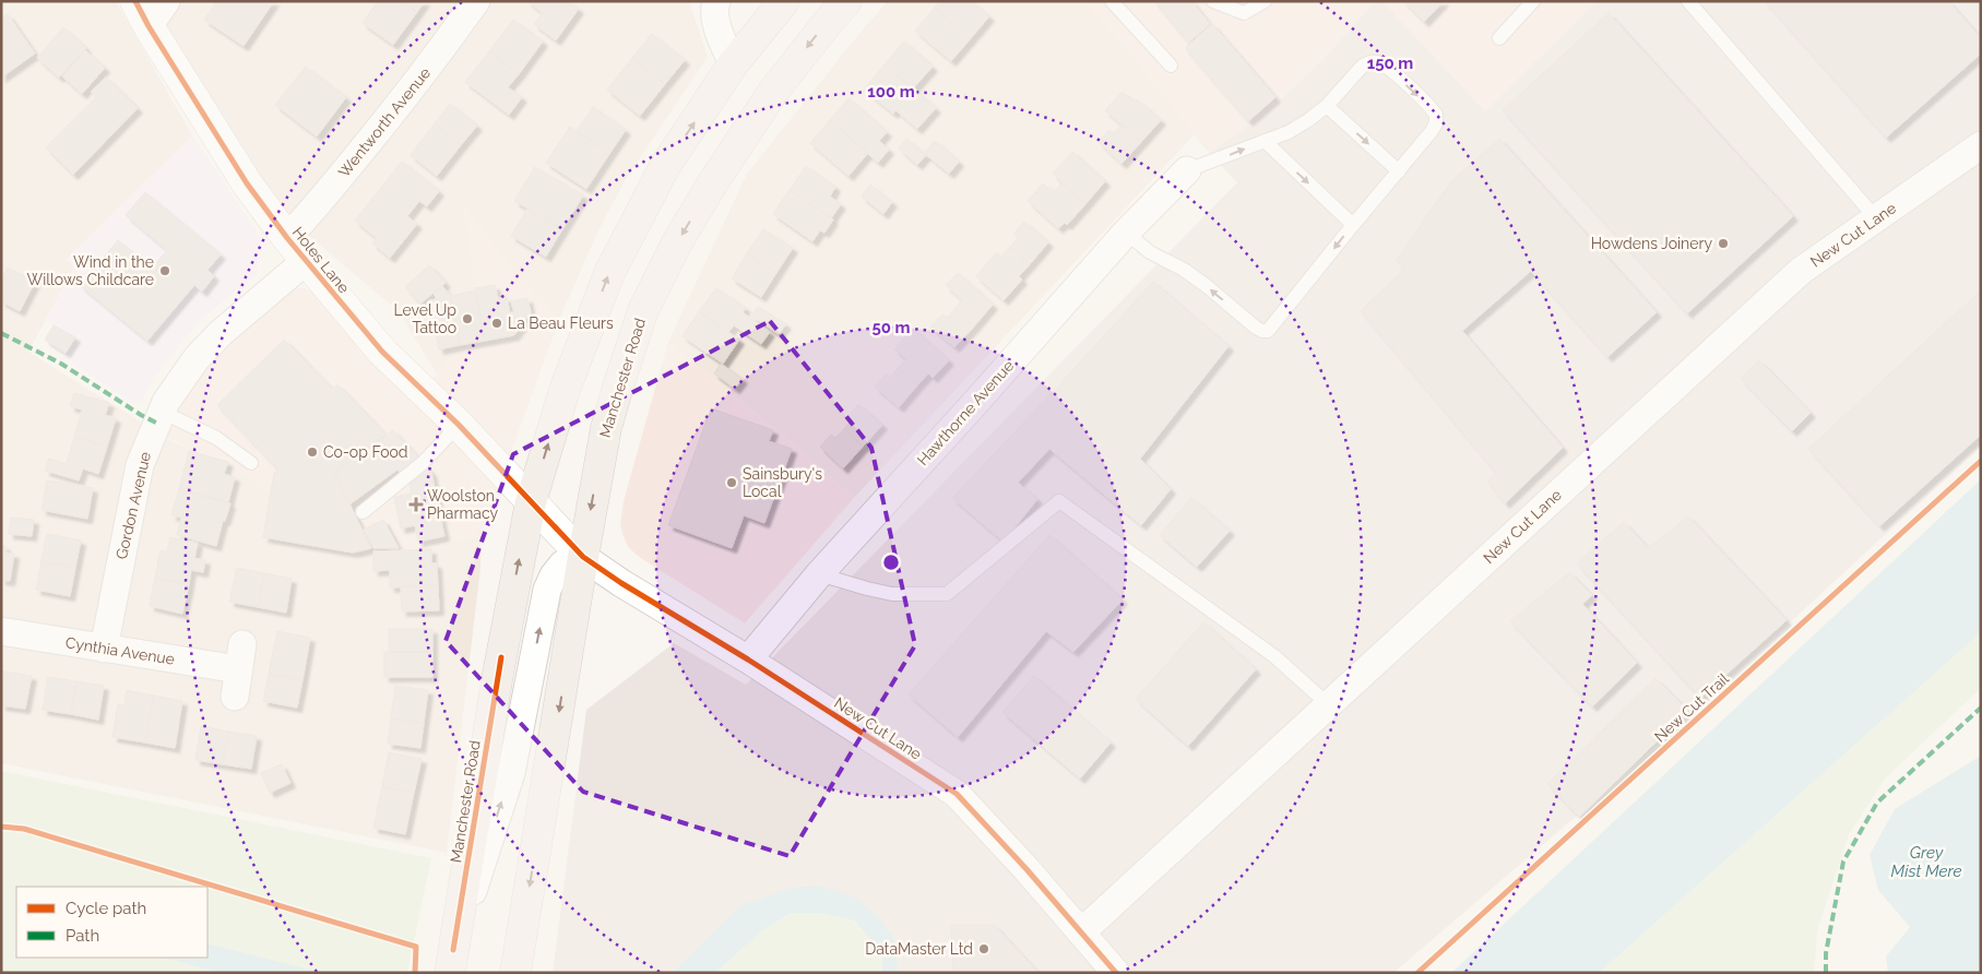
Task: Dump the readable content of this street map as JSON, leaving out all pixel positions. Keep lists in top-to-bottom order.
{
  "streets": {
    "main road": ["Manchester Road"],
    "street": [
      "Wentworth Avenue",
      "New Cut Lane",
      "Holes Lane",
      "Hawthorne Avenue",
      "Gordon Avenue",
      "Cynthia Avenue"
    ],
    "cycle path": ["New Cut Trail"]
  },
  "crossings": [
    ["Wentworth Avenue", "Holes Lane"],
    ["Wentworth Avenue", "Gordon Avenue"],
    ["New Cut Lane", "Holes Lane"],
    ["New Cut Lane", "Manchester Road"],
    ["New Cut Lane", "Hawthorne Avenue"],
    ["Holes Lane", "Manchester Road"],
    ["Holes Lane", "Gordon Avenue"],
    ["Gordon Avenue", "Cynthia Avenue"]
  ],
  "water": ["Grey Mist Mere"],
  "places": {
    "other": [
      "Howdens Joinery",
      "Wind in the Willows Childcare",
      "Level Up Tattoo",
      "La Beau Fleurs",
      "Co-op Food",
      "Sainsbury's Local",
      "DataMaster Ltd"
    ],
    "health": ["Woolston Pharmacy"]
  },
  "legend": ["Cycle path", "Path"],
  "rings": ["150 m", "100 m", "50 m"]
}
